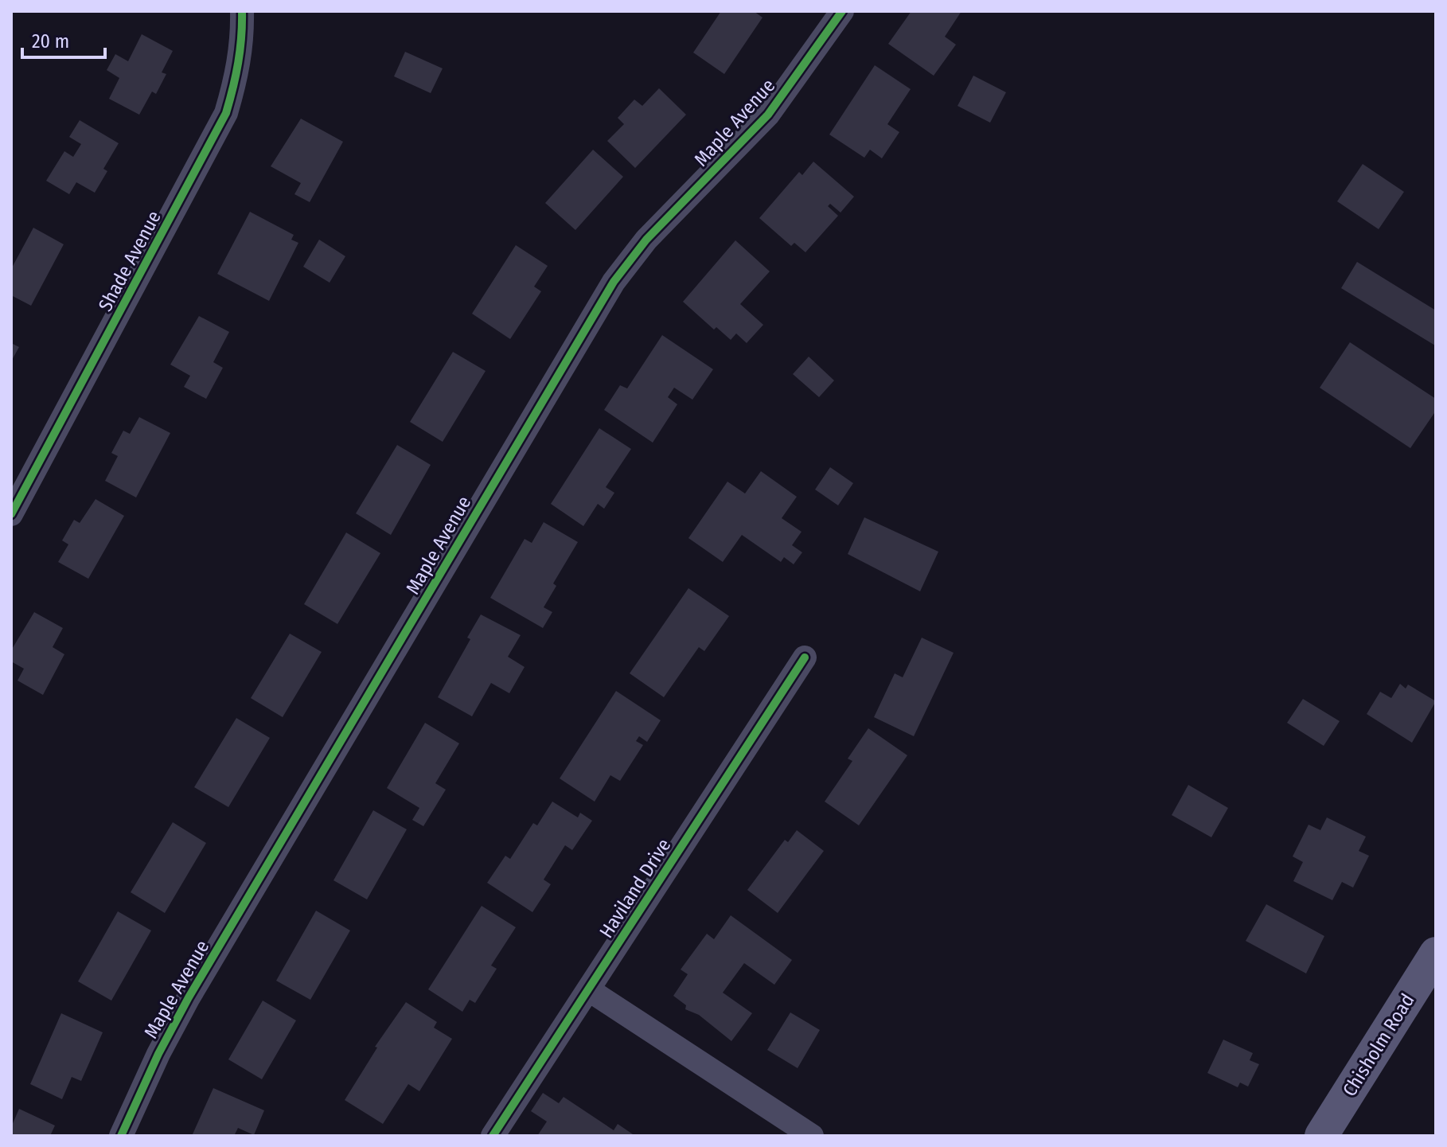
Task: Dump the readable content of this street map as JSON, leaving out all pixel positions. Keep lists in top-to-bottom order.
{
  "streets": {
    "main road": ["Chisholm Road"],
    "street": ["Maple Avenue", "Shade Avenue", "Haviland Drive"]
  },
  "scale_bar": "20 m"
}
